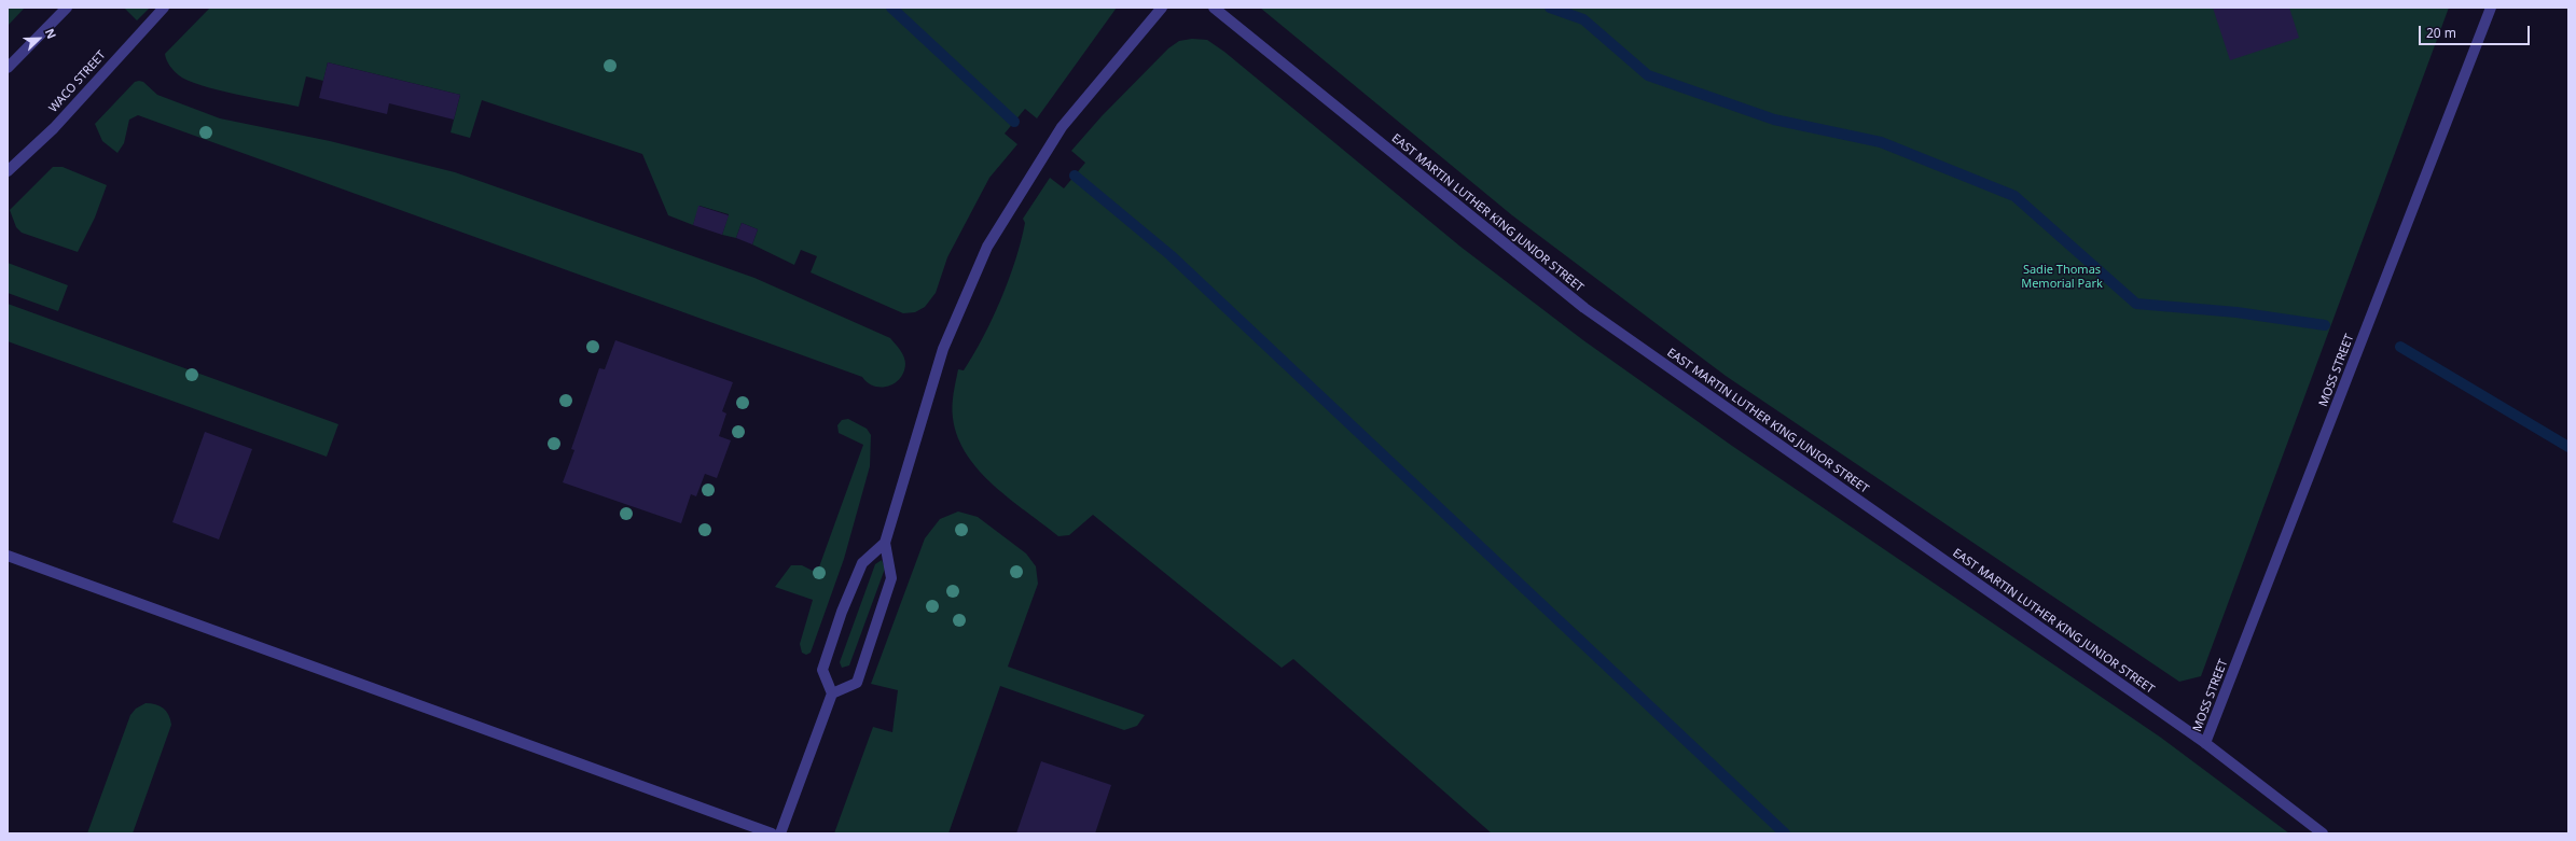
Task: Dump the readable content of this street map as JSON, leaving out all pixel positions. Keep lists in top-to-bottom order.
{
  "streets": {
    "street": ["WACO STREET", "EAST MARTIN LUTHER KING JUNIOR STREET", "MOSS STREET"]
  },
  "crossings": [
    ["EAST MARTIN LUTHER KING JUNIOR STREET", "MOSS STREET"]
  ],
  "parks": ["Sadie Thomas Memorial Park"],
  "scale_bar": "20 m",
  "north": "top right"
}
